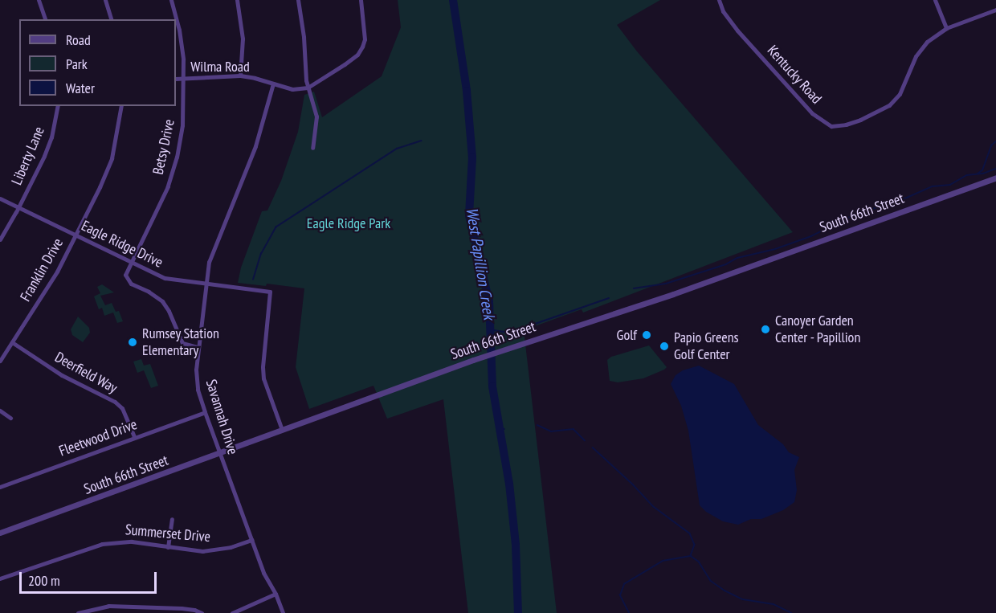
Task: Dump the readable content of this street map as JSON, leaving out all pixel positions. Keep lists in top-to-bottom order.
{
  "streets": {
    "street": [
      "Wilma Road",
      "Kentucky Road",
      "Betsy Drive",
      "Liberty Lane",
      "South 66th Street",
      "Eagle Ridge Drive",
      "Franklin Drive",
      "Deerfield Way",
      "Savannah Drive",
      "Fleetwood Drive",
      "Summerset Drive"
    ]
  },
  "crossings": [
    ["Wilma Road", "Betsy Drive"],
    ["Wilma Road", "Savannah Drive"],
    ["Betsy Drive", "Eagle Ridge Drive"],
    ["Betsy Drive", "Savannah Drive"],
    ["Liberty Lane", "Eagle Ridge Drive"],
    ["South 66th Street", "Eagle Ridge Drive"],
    ["South 66th Street", "Savannah Drive"],
    ["Eagle Ridge Drive", "Franklin Drive"],
    ["Eagle Ridge Drive", "Savannah Drive"],
    ["Franklin Drive", "Deerfield Way"],
    ["Deerfield Way", "Fleetwood Drive"],
    ["Savannah Drive", "Fleetwood Drive"],
    ["Savannah Drive", "Summerset Drive"]
  ],
  "water": ["West Papillion Creek"],
  "parks": ["Eagle Ridge Park"],
  "places": [
    "Canoyer Garden Center - Papillion",
    "Golf",
    "Rumsey Station Elementary",
    "Papio Greens Golf Center"
  ],
  "legend": ["Road", "Park", "Water"],
  "scale_bar": "200 m"
}
